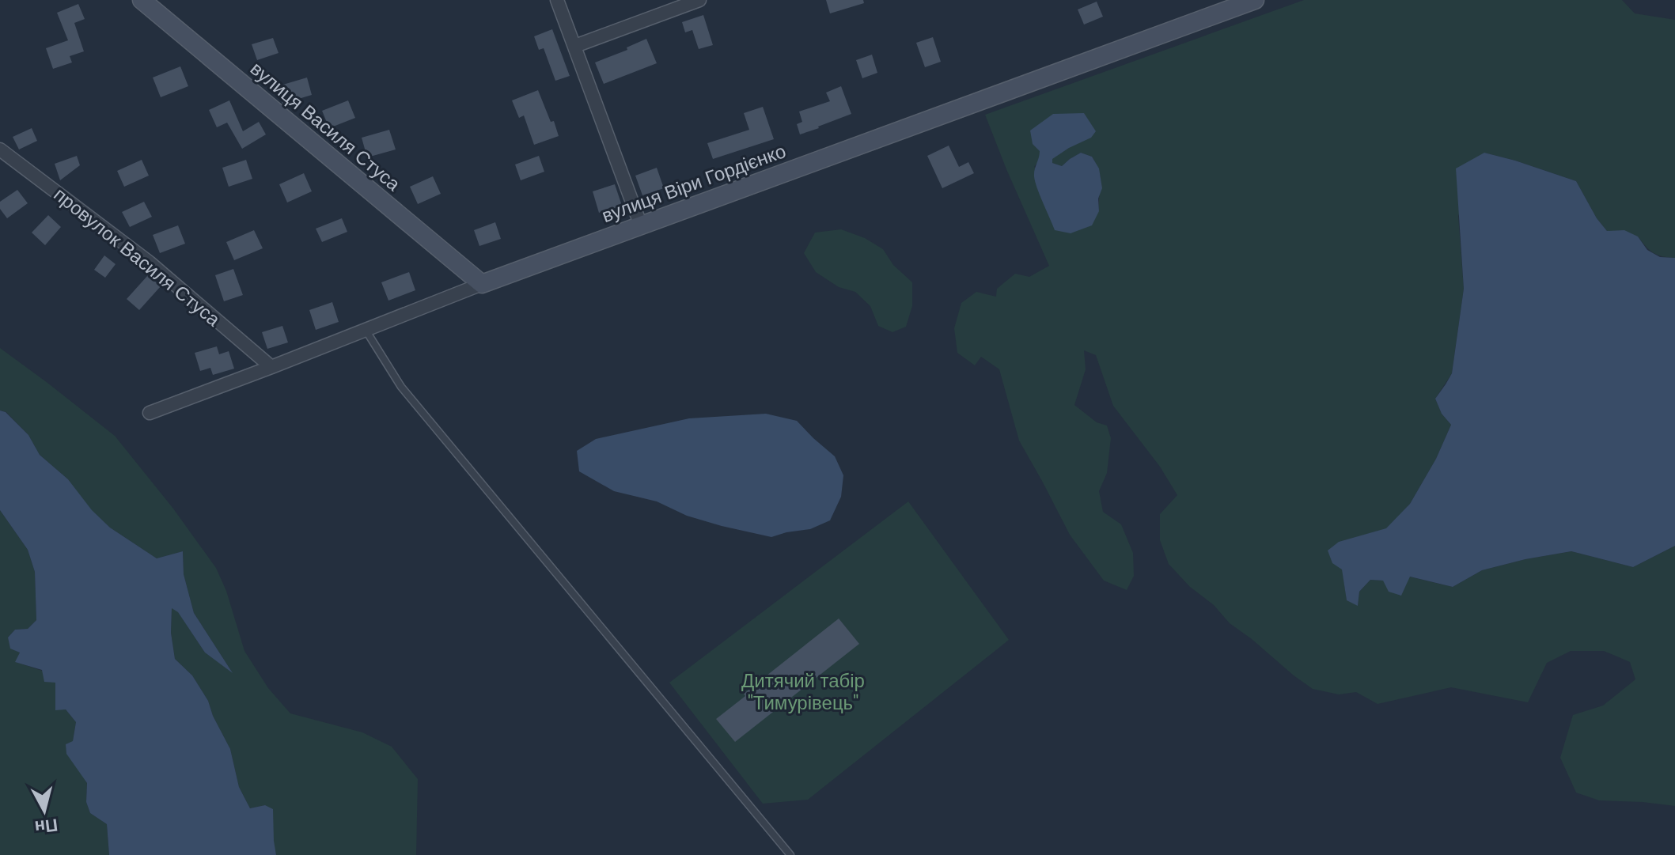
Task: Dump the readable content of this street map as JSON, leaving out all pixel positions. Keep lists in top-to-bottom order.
{
  "streets": {
    "street": ["вулиця Василя Стуса", "вулиця Віри Гордієнко", "провулок Василя Стуса"]
  },
  "crossings": [
    ["вулиця Василя Стуса", "вулиця Віри Гордієнко"],
    ["вулиця Віри Гордієнко", "провулок Василя Стуса"]
  ],
  "parks": ["Дитячий табір \"Тимурівець\""],
  "north": "bottom"
}
